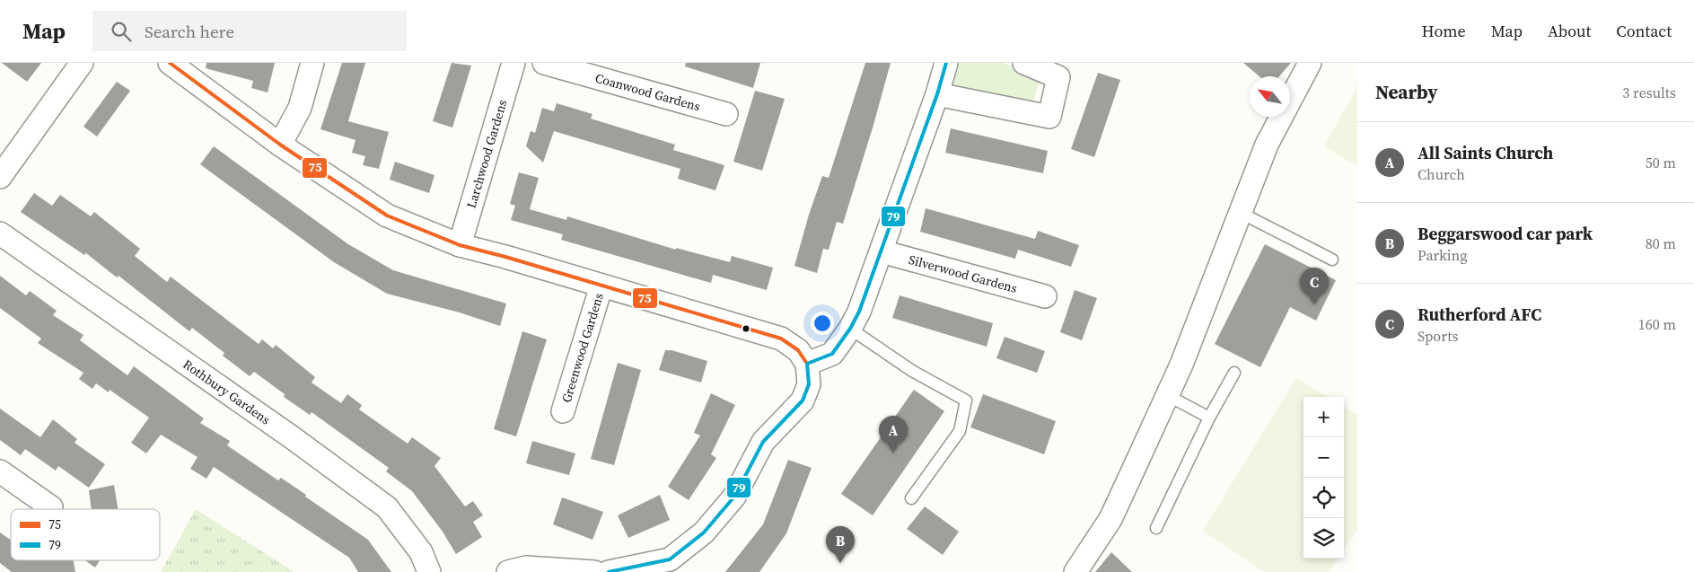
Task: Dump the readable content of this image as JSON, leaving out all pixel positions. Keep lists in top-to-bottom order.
{
  "streets": {
    "street": [
      "Coanwood Gardens",
      "Larchwood Gardens",
      "Silverwood Gardens",
      "Greenwood Gardens",
      "Rothbury Gardens"
    ]
  },
  "lines": ["transit line 75", "transit line 79"],
  "legend": ["75", "79"],
  "north": "top left",
  "page": {
    "header": "Map",
    "search": "Search here",
    "nav": [
      "Home",
      "Map",
      "About",
      "Contact"
    ],
    "heading": ["Nearby", "3 results"],
    "list": [
      {
        "mark": "A",
        "name": "All Saints Church",
        "note": "Church",
        "value": "50 m"
      },
      {
        "mark": "B",
        "name": "Beggarswood car park",
        "note": "Parking",
        "value": "80 m"
      },
      {
        "mark": "C",
        "name": "Rutherford AFC",
        "note": "Sports",
        "value": "160 m"
      }
    ],
    "pins": ["C", "A", "B"],
    "map_buttons": ["+", "−"]
  }
}
